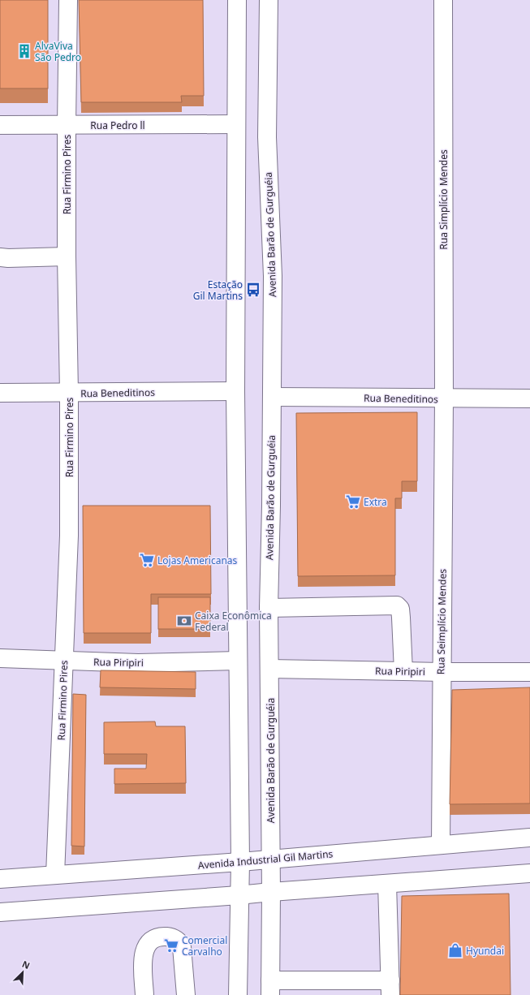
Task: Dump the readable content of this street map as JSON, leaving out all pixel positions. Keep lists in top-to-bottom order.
{
  "streets": {
    "main road": [
      "Rua Pedro ll",
      "Rua Firmino Pires",
      "Rua Simplício Mendes",
      "Avenida Barão de Gurguéia",
      "Rua Beneditinos",
      "Rua Seimplício Mendes",
      "Rua Piripiri",
      "Avenida Industrial Gil Martins"
    ]
  },
  "crossings": [
    ["Rua Pedro ll", "Rua Firmino Pires"],
    ["Rua Firmino Pires", "Rua Beneditinos"],
    ["Rua Firmino Pires", "Rua Piripiri"],
    ["Rua Firmino Pires", "Avenida Industrial Gil Martins"],
    ["Rua Simplício Mendes", "Rua Beneditinos"],
    ["Rua Simplício Mendes", "Rua Seimplício Mendes"],
    ["Avenida Barão de Gurguéia", "Rua Beneditinos"],
    ["Avenida Barão de Gurguéia", "Rua Piripiri"],
    ["Avenida Barão de Gurguéia", "Avenida Industrial Gil Martins"],
    ["Rua Beneditinos", "Rua Seimplício Mendes"],
    ["Rua Seimplício Mendes", "Rua Piripiri"],
    ["Rua Seimplício Mendes", "Avenida Industrial Gil Martins"]
  ],
  "places": {
    "building": ["AlvaViva São Pedro"],
    "bus stop": ["Estação Gil Martins"],
    "supermarket": ["Extra", "Lojas Americanas", "Comercial Carvalho"],
    "bank": ["Caixa Econômica Federal"],
    "shop": ["Hyundai"]
  },
  "north": "top right"
}
